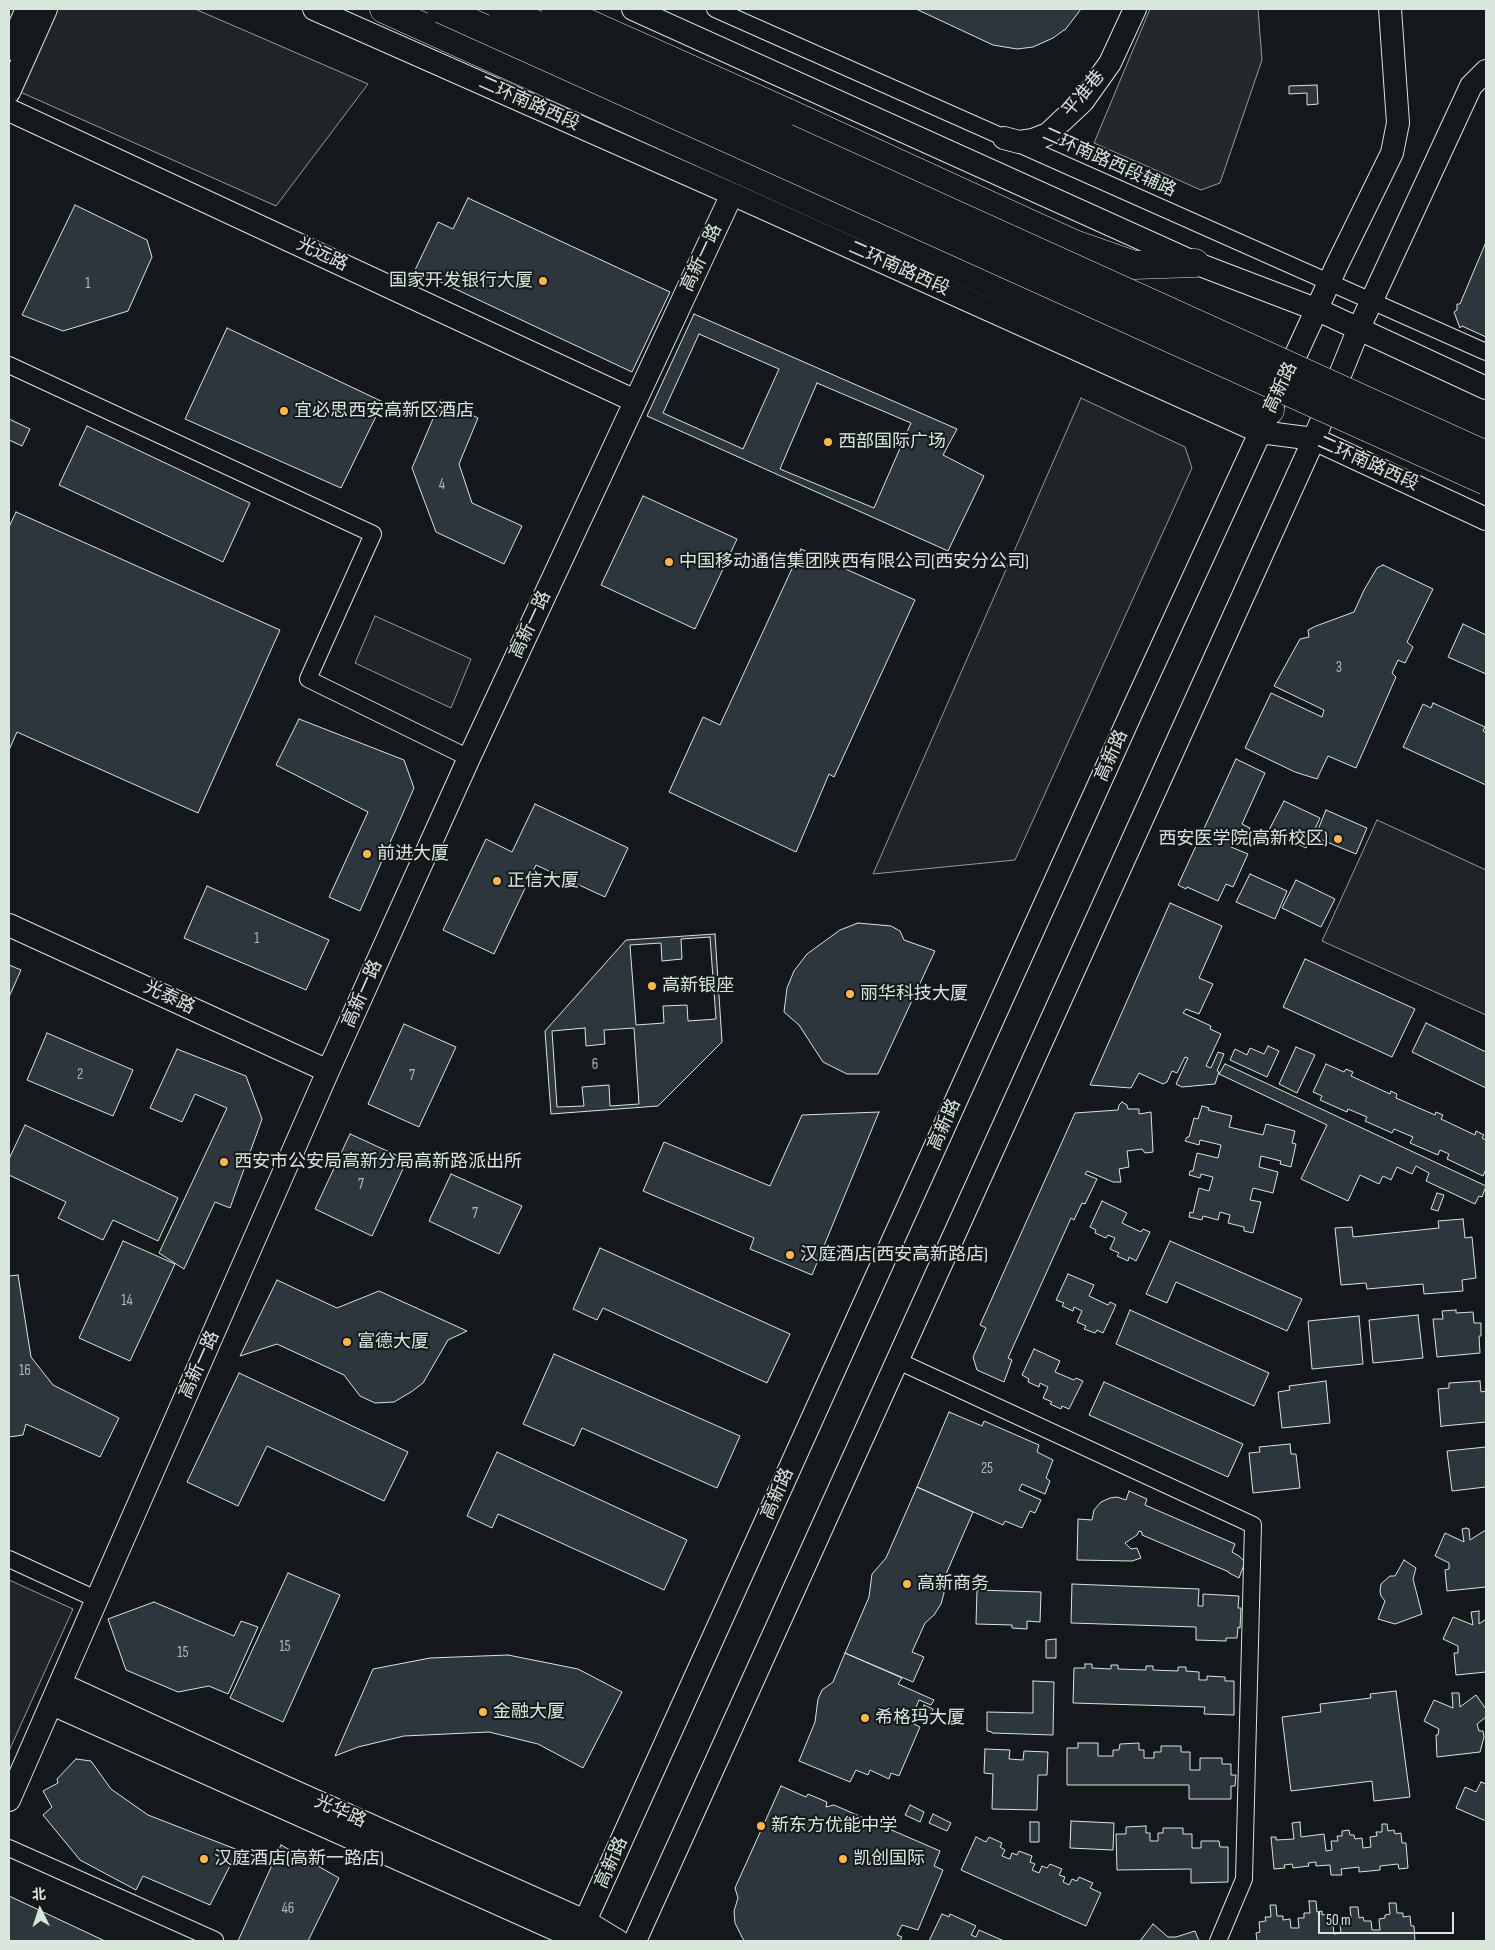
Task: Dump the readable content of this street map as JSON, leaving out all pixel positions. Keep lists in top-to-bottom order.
{
  "streets": {
    "highway": ["二环南路西段"],
    "main road": [
      "平准巷",
      "光远路",
      "高新一路",
      "高新路",
      "光泰路",
      "光华路"
    ],
    "street": ["二环南路西段辅路"]
  },
  "crossings": [
    ["平准巷", "二环南路西段辅路"],
    ["二环南路西段", "高新一路"],
    ["二环南路西段", "高新路"],
    ["二环南路西段辅路", "高新路"],
    ["光远路", "高新一路"],
    ["高新一路", "光泰路"],
    ["高新一路", "光华路"],
    ["高新路", "光华路"]
  ],
  "places": [
    "国家开发银行大厦",
    "宜必思西安高新区酒店",
    "西部国际广场",
    "中国移动通信集团陕西有限公司(西安分公司)",
    "西安医学院(高新校区)",
    "前进大厦",
    "正信大厦",
    "高新银座",
    "丽华科技大厦",
    "西安市公安局高新分局高新路派出所",
    "汉庭酒店(西安高新路店)",
    "富德大厦",
    "高新商务",
    "金融大厦",
    "希格玛大厦",
    "新东方优能中学",
    "汉庭酒店(高新一路店)",
    "凯创国际"
  ],
  "house_numbers": [
    "1",
    "4",
    "3",
    "1",
    "6",
    "2",
    "7",
    "7",
    "7",
    "14",
    "16",
    "25",
    "15",
    "15",
    "46"
  ],
  "scale_bar": "50 m",
  "north": "top"
}
